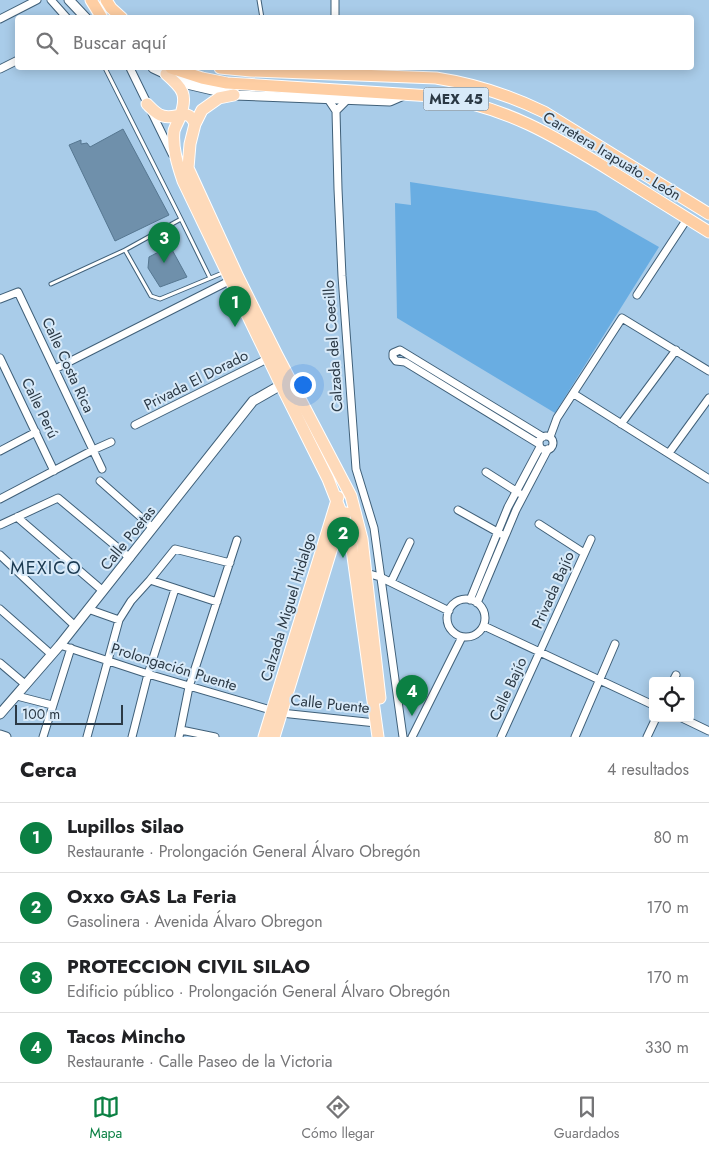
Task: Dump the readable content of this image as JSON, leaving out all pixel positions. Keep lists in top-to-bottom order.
{
  "streets": {
    "highway": ["MEX 45", "Carretera Irapuato - León"],
    "main road": ["Calzada Miguel Hidalgo"],
    "street": [
      "Calzada del Coecillo",
      "Calle Costa Rica",
      "Privada El Dorado",
      "Calle Perú",
      "Calle Poetas",
      "Privada Bajío",
      "Prolongación Puente",
      "Calle Bajío",
      "Calle Puente"
    ]
  },
  "crossings": [
    ["MEX 45", "Carretera Irapuato - León"],
    ["Calle Poetas", "Prolongación Puente"],
    ["Privada Bajío", "Calle Bajío"],
    ["Calzada Miguel Hidalgo", "Prolongación Puente"],
    ["Calzada Miguel Hidalgo", "Calle Puente"],
    ["Prolongación Puente", "Calle Puente"]
  ],
  "districts": ["MEXICO"],
  "scale_bar": "100 m",
  "page": {
    "search": "Buscar aquí",
    "pins": [
      "3",
      "1",
      "2",
      "4"
    ],
    "scale": "100 m",
    "heading": ["Cerca", "4 resultados"],
    "list": [
      {
        "mark": "1",
        "name": "Lupillos Silao",
        "note": "Restaurante · Prolongación General Álvaro Obregón",
        "value": "80 m"
      },
      {
        "mark": "2",
        "name": "Oxxo GAS La Feria",
        "note": "Gasolinera · Avenida Álvaro Obregon",
        "value": "170 m"
      },
      {
        "mark": "3",
        "name": "PROTECCION CIVIL SILAO",
        "note": "Edificio público · Prolongación General Álvaro Obregón",
        "value": "170 m"
      },
      {
        "mark": "4",
        "name": "Tacos Mincho",
        "note": "Restaurante · Calle Paseo de la Victoria",
        "value": "330 m"
      }
    ],
    "nav": ["Mapa", "Cómo llegar", "Guardados"]
  }
}
